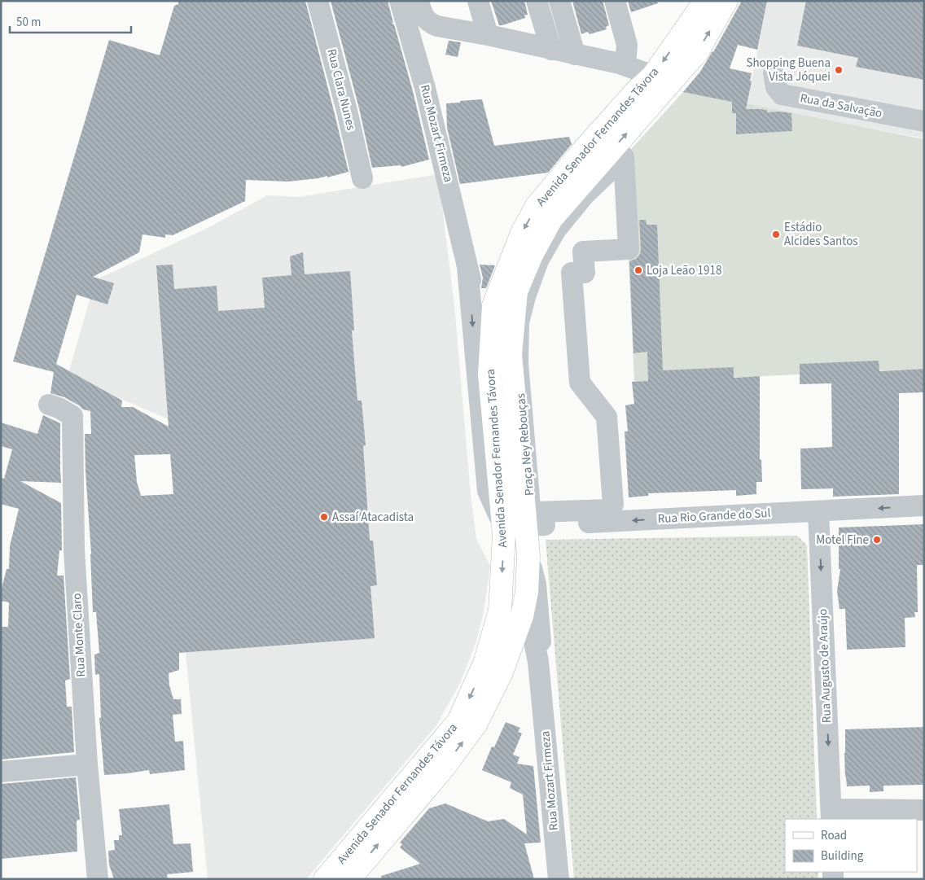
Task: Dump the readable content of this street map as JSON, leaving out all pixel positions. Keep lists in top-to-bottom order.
{
  "streets": {
    "main road": ["Avenida Senador Fernandes Távora"],
    "street": [
      "Rua Clara Nunes",
      "Rua da Salvação",
      "Rua Mozart Firmeza",
      "Praça Ney Rebouças",
      "Rua Rio Grande do Sul",
      "Rua Monte Claro",
      "Rua Augusto de Araújo"
    ]
  },
  "crossings": [
    ["Rua Mozart Firmeza", "Avenida Senador Fernandes Távora"],
    ["Rua Mozart Firmeza", "Rua Rio Grande do Sul"],
    ["Avenida Senador Fernandes Távora", "Rua Rio Grande do Sul"],
    ["Rua Rio Grande do Sul", "Rua Augusto de Araújo"]
  ],
  "one_way": ["Rua Rio Grande do Sul", "Rua Augusto de Araújo"],
  "places": [
    "Shopping Buena Vista Jóquei",
    "Estádio Alcides Santos",
    "Loja Leão 1918",
    "Assaí Atacadista",
    "Motel Fine"
  ],
  "legend": ["Road", "Building"],
  "scale_bar": "50 m"
}
